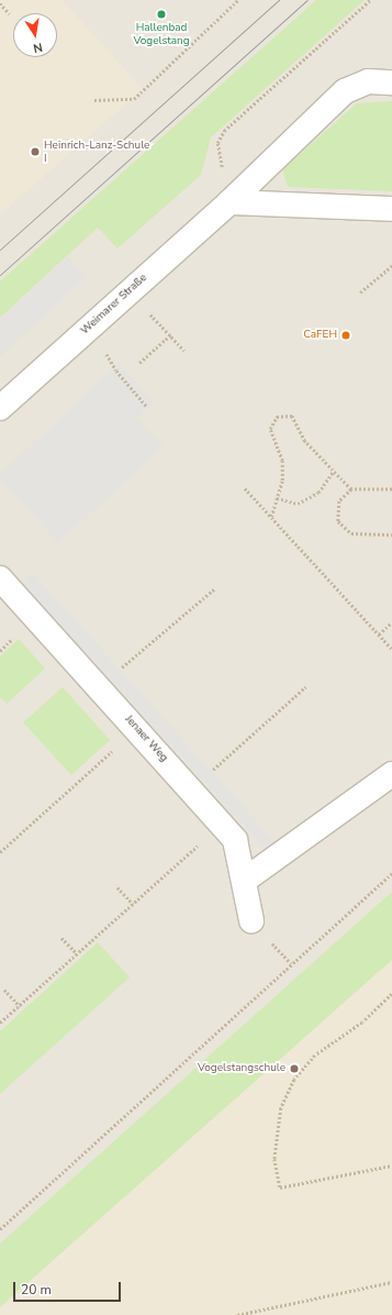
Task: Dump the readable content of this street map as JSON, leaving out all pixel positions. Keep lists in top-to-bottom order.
{
  "streets": {
    "street": ["Weimarer Straße", "Jenaer Weg"]
  },
  "places": [
    "Hallenbad Vogelstang",
    "Heinrich-Lanz-Schule I",
    "CaFEH",
    "Vogelstangschule"
  ],
  "scale_bar": "20 m",
  "north": "bottom"
}
